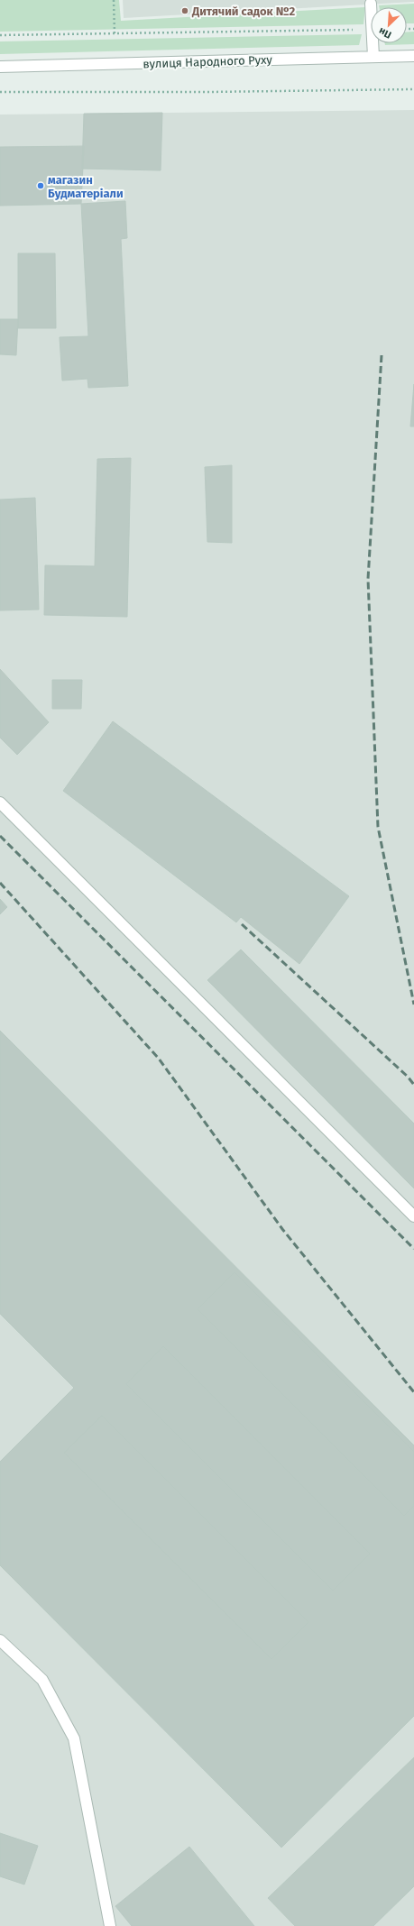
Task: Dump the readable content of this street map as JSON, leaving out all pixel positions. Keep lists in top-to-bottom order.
{
  "streets": {
    "street": ["вулиця Народного Руху"]
  },
  "places": ["Дитячий садок №2", "магазин Будматеріали"],
  "north": "bottom left"
}
